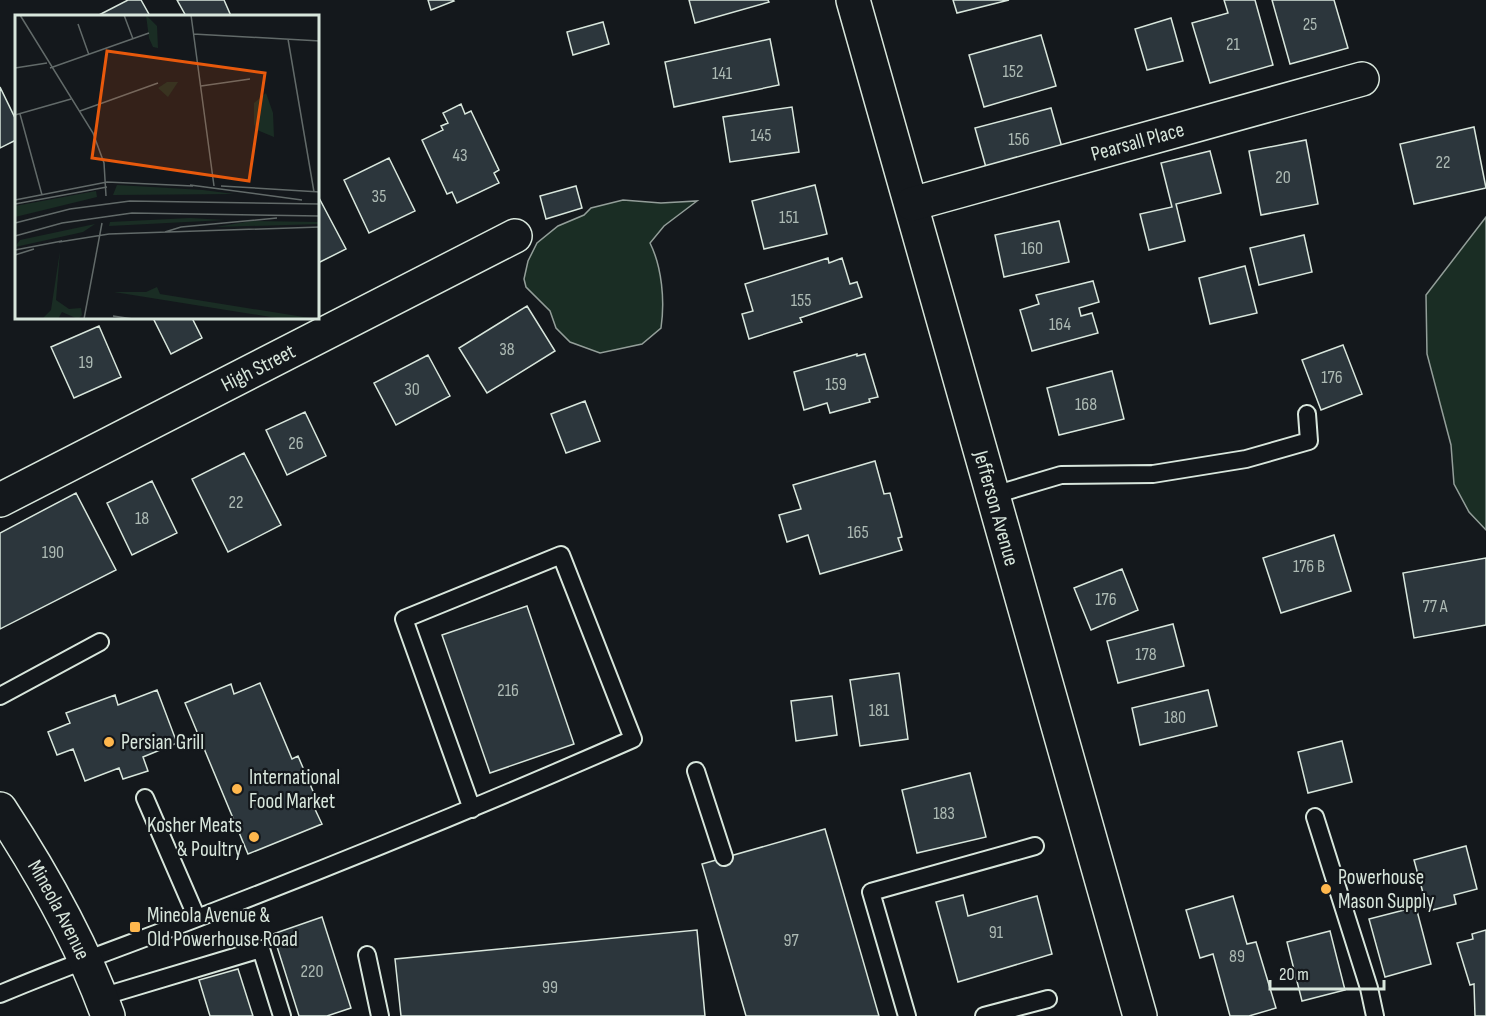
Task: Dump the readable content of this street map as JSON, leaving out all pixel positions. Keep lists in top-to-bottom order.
{
  "streets": {
    "street": [
      "Pearsall Place",
      "High Street",
      "Jefferson Avenue",
      "Mineola Avenue"
    ]
  },
  "crossings": [
    ["Pearsall Place", "Jefferson Avenue"]
  ],
  "places": {
    "other": [
      "Persian Grill",
      "International Food Market",
      "Kosher Meats & Poultry",
      "Powerhouse Mason Supply"
    ],
    "transit": ["Mineola Avenue & Old Powerhouse Road"]
  },
  "house_numbers": [
    "25",
    "21",
    "152",
    "141",
    "145",
    "156",
    "43",
    "22",
    "20",
    "35",
    "151",
    "160",
    "155",
    "164",
    "38",
    "19",
    "176",
    "159",
    "30",
    "168",
    "26",
    "22",
    "18",
    "165",
    "190",
    "176 B",
    "176",
    "77 A",
    "178",
    "216",
    "181",
    "180",
    "183",
    "91",
    "97",
    "89",
    "220",
    "99"
  ],
  "scale_bar": "20 m"
}
